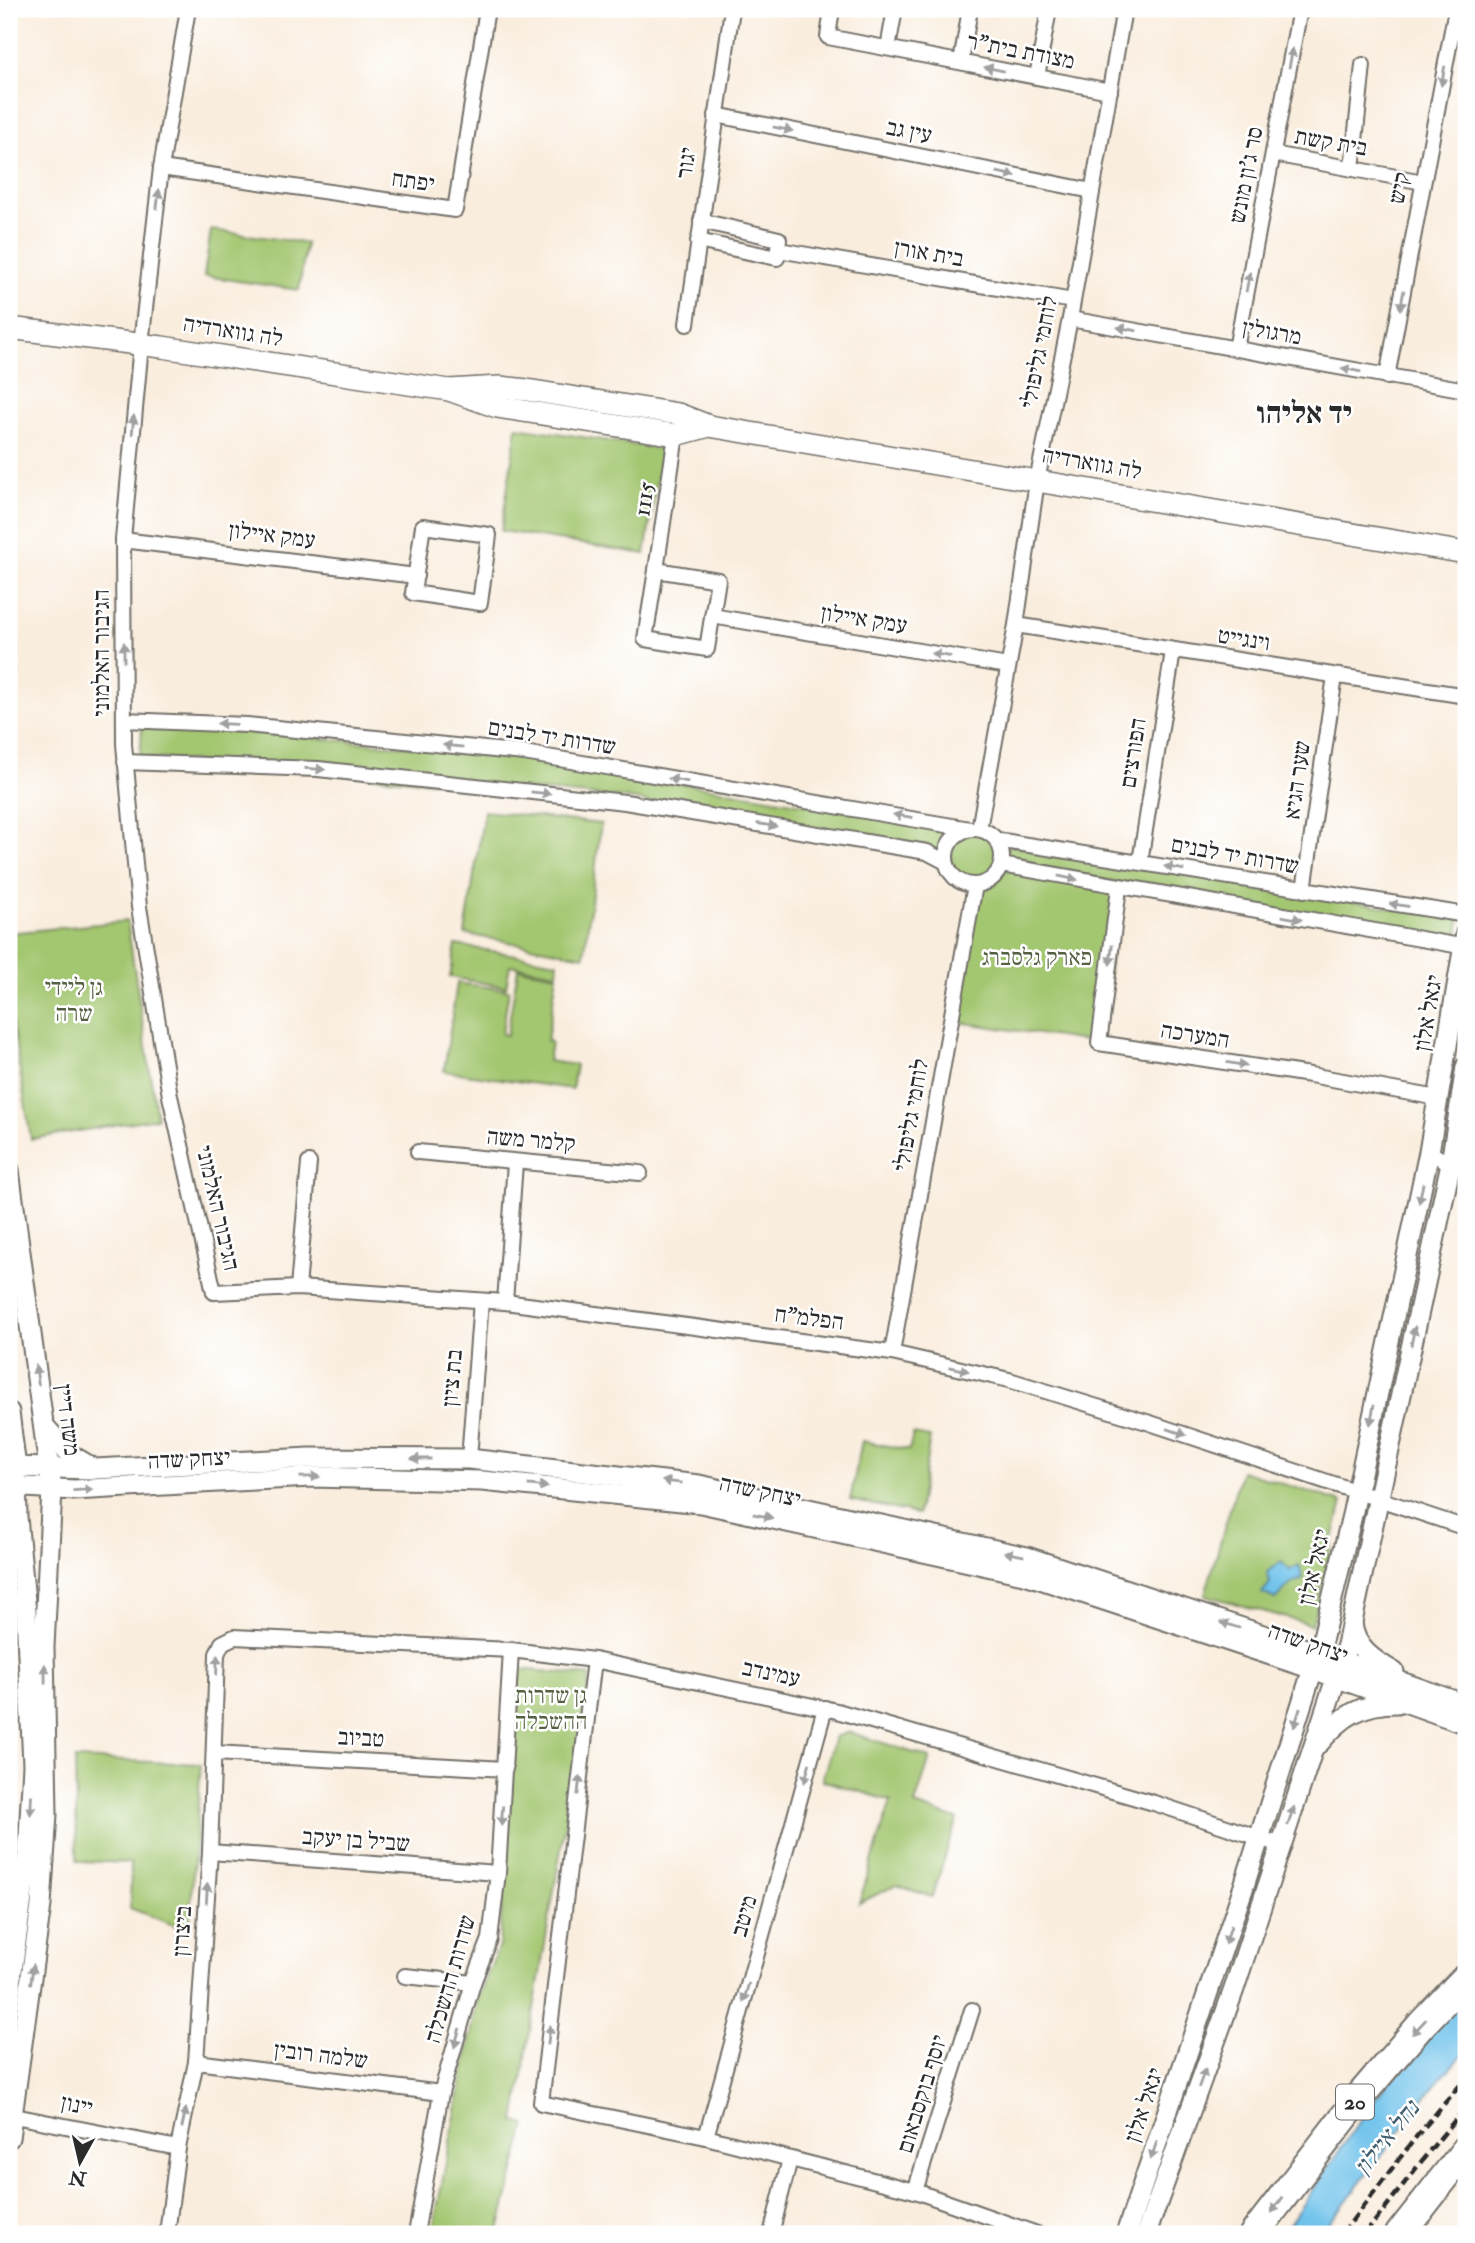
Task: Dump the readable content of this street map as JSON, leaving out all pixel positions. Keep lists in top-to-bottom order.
{
  "streets": {
    "highway": ["20"],
    "main road": ["לה גווארדיה"],
    "street": [
      "מצודת בית\"ר",
      "עין גב",
      "בית קשת",
      "יגור",
      "סר ג'ון מונש",
      "יפתח",
      "קיש",
      "בית אורן",
      "מרגולין",
      "לוחמי גליפולי",
      "1115",
      "עמק איילון",
      "וינגייט",
      "הגיבור האלמוני",
      "שדרות יד לבנים",
      "הפורצים",
      "שער הגיא",
      "יגאל אלון",
      "המערכה",
      "קלמר משה",
      "הפלמ\"ח",
      "בת ציון",
      "משה דיין",
      "יצחק שדה",
      "עמינדב",
      "טביוב",
      "שביל בן יעקב",
      "מיטב",
      "ביצרון",
      "שדרות ההשכלה",
      "שלמה רובין",
      "יוסף בוקסבאום",
      "יינון"
    ]
  },
  "crossings": [
    ["מצודת בית\"ר", "לוחמי גליפולי"],
    ["עין גב", "יגור"],
    ["עין גב", "לוחמי גליפולי"],
    ["בית קשת", "סר ג'ון מונש"],
    ["בית קשת", "קיש"],
    ["יגור", "בית אורן"],
    ["סר ג'ון מונש", "מרגולין"],
    ["יפתח", "הגיבור האלמוני"],
    ["קיש", "מרגולין"],
    ["בית אורן", "לוחמי גליפולי"],
    ["לה גווארדיה", "לוחמי גליפולי"],
    ["לה גווארדיה", "1115"],
    ["לה גווארדיה", "הגיבור האלמוני"],
    ["מרגולין", "לוחמי גליפולי"],
    ["לוחמי גליפולי", "עמק איילון"],
    ["לוחמי גליפולי", "וינגייט"],
    ["לוחמי גליפולי", "שדרות יד לבנים"],
    ["לוחמי גליפולי", "הפלמ\"ח"],
    ["1115", "עמק איילון"],
    ["עמק איילון", "הגיבור האלמוני"],
    ["וינגייט", "הפורצים"],
    ["וינגייט", "שער הגיא"],
    ["הגיבור האלמוני", "שדרות יד לבנים"],
    ["הגיבור האלמוני", "הפלמ\"ח"],
    ["שדרות יד לבנים", "הפורצים"],
    ["שדרות יד לבנים", "שער הגיא"],
    ["יגאל אלון", "המערכה"],
    ["יגאל אלון", "הפלמ\"ח"],
    ["יגאל אלון", "יצחק שדה"],
    ["יגאל אלון", "עמינדב"],
    ["הפלמ\"ח", "בת ציון"],
    ["בת ציון", "יצחק שדה"],
    ["משה דיין", "יצחק שדה"],
    ["משה דיין", "יינון"],
    ["עמינדב", "מיטב"],
    ["עמינדב", "ביצרון"],
    ["עמינדב", "שדרות ההשכלה"],
    ["טביוב", "ביצרון"],
    ["טביוב", "שדרות ההשכלה"],
    ["שביל בן יעקב", "ביצרון"],
    ["שביל בן יעקב", "שדרות ההשכלה"],
    ["ביצרון", "שלמה רובין"],
    ["ביצרון", "יינון"],
    ["שדרות ההשכלה", "שלמה רובין"]
  ],
  "one_way": [
    "עין גב",
    "קיש",
    "מרגולין",
    "עמק איילון",
    "הגיבור האלמוני",
    "הפלמ\"ח",
    "מיטב",
    "ביצרון",
    "שדרות ההשכלה"
  ],
  "districts": ["יד אליהו"],
  "water": ["נחל איילון"],
  "parks": ["פארק גלסברג", "גן ליידי שרה", "גן שדרות ההשכלה"],
  "north": "bottom"
}
